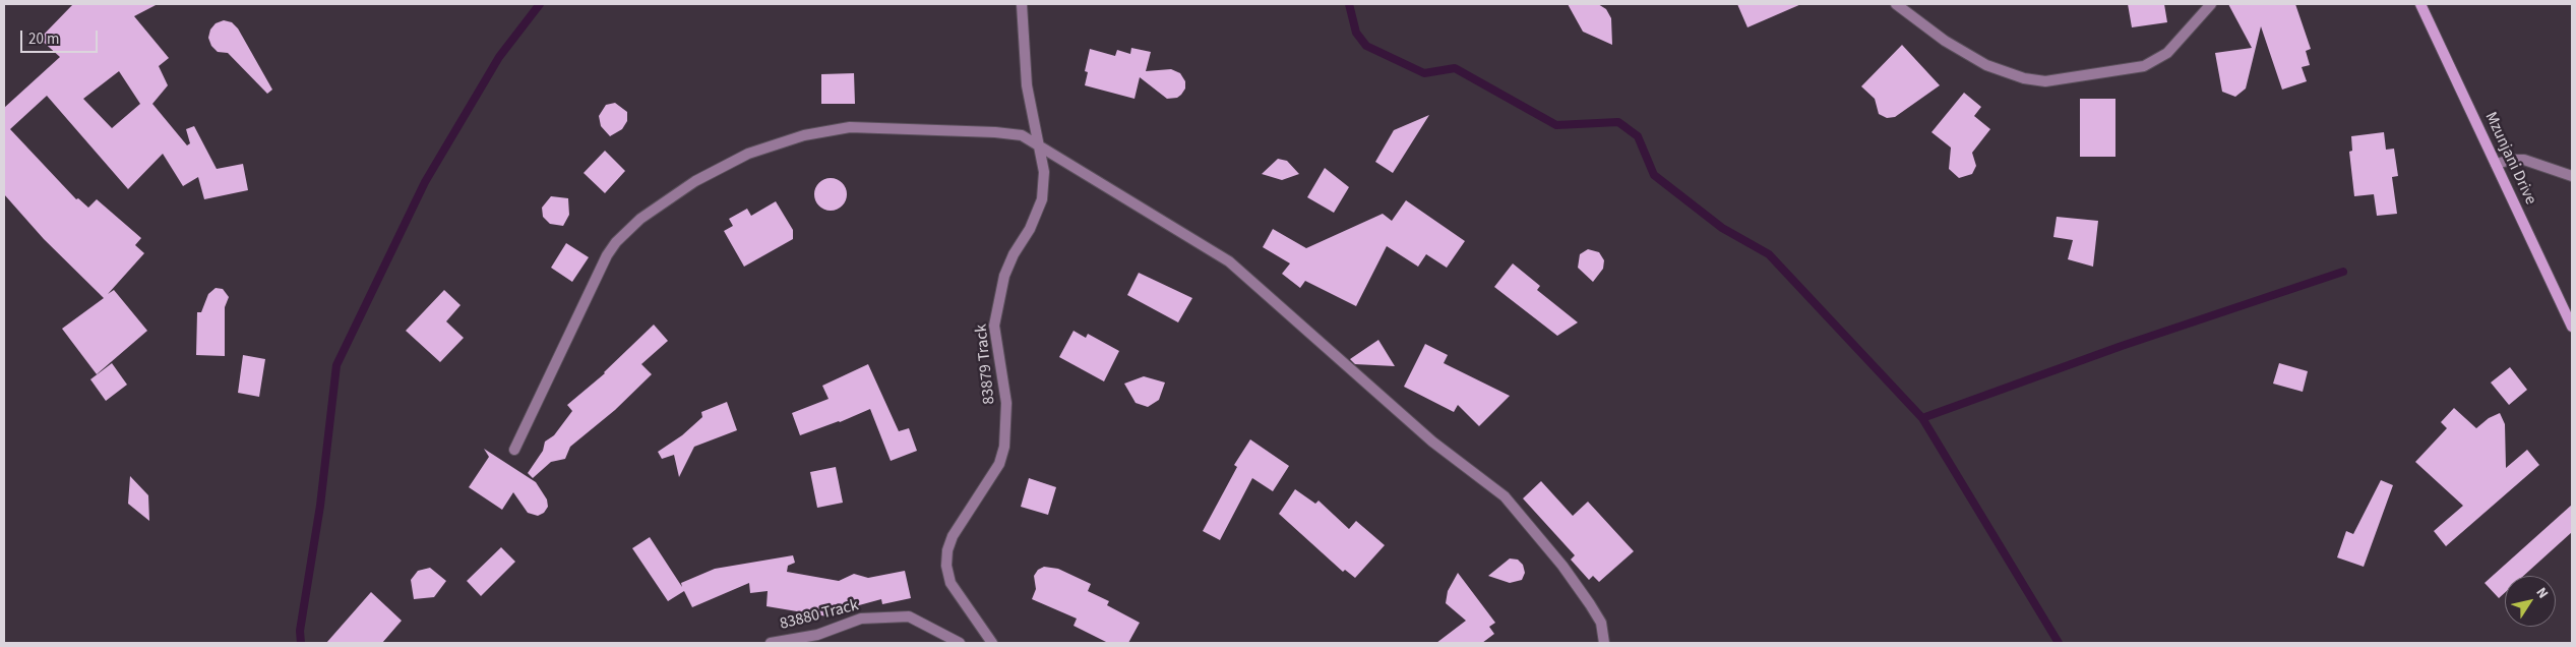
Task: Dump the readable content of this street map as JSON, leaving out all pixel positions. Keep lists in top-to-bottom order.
{
  "streets": {
    "main road": ["Mzunjani Drive"],
    "street": ["83879 Track", "83880 Track"]
  },
  "scale_bar": "20 m",
  "north": "top right"
}
